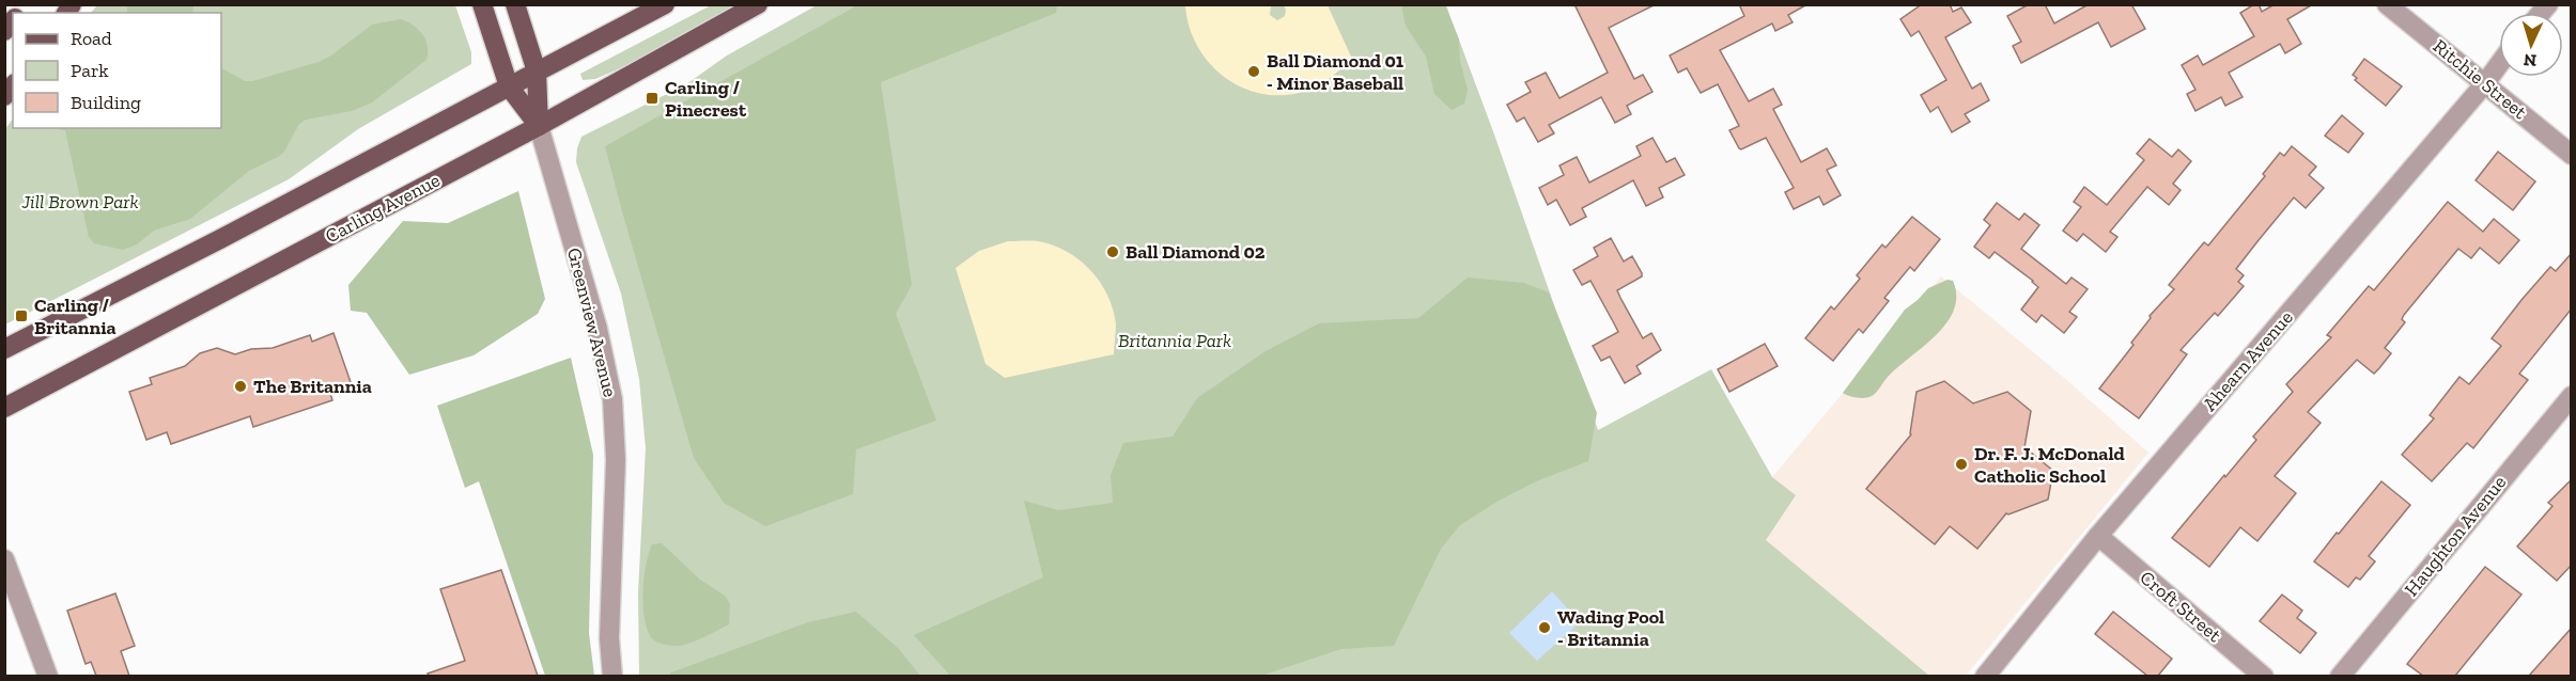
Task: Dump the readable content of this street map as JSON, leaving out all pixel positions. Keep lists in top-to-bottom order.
{
  "streets": {
    "main road": ["Carling Avenue"],
    "street": [
      "Ritchie Street",
      "Greenview Avenue",
      "Ahearn Avenue",
      "Haughton Avenue",
      "Croft Street"
    ]
  },
  "crossings": [
    ["Ritchie Street", "Ahearn Avenue"],
    ["Carling Avenue", "Greenview Avenue"],
    ["Ahearn Avenue", "Croft Street"]
  ],
  "parks": ["Jill Brown Park", "Britannia Park"],
  "places": {
    "other": [
      "Ball Diamond 01 - Minor Baseball",
      "Ball Diamond 02",
      "The Britannia",
      "Dr. F. J. McDonald Catholic School",
      "Wading Pool - Britannia"
    ],
    "transit": ["Carling / Pinecrest", "Carling / Britannia"]
  },
  "legend": ["Road", "Park", "Building"],
  "north": "bottom"
}
